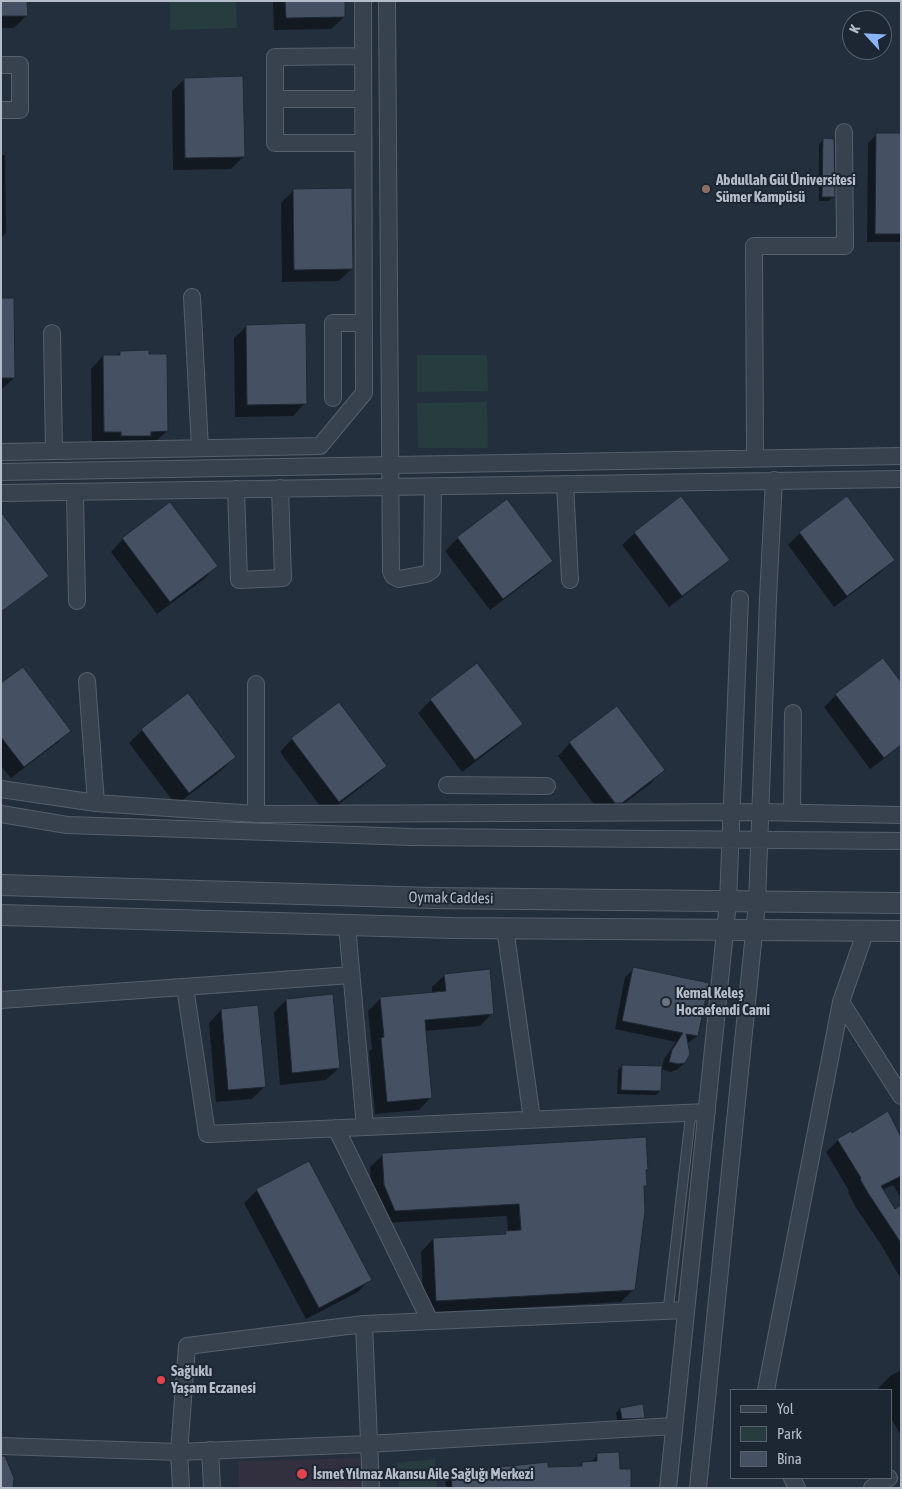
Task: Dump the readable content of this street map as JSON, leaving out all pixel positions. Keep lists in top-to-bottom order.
{
  "streets": {
    "street": ["Oymak Caddesi"]
  },
  "places": [
    "Abdullah Gül Üniversitesi Sümer Kampüsü",
    "Kemal Keleş Hocaefendi Cami",
    "Sağlıklı Yaşam Eczanesi",
    "İsmet Yılmaz Akansu Aile Sağlığı Merkezi"
  ],
  "legend": ["Yol", "Park", "Bina"],
  "north": "top left"
}
